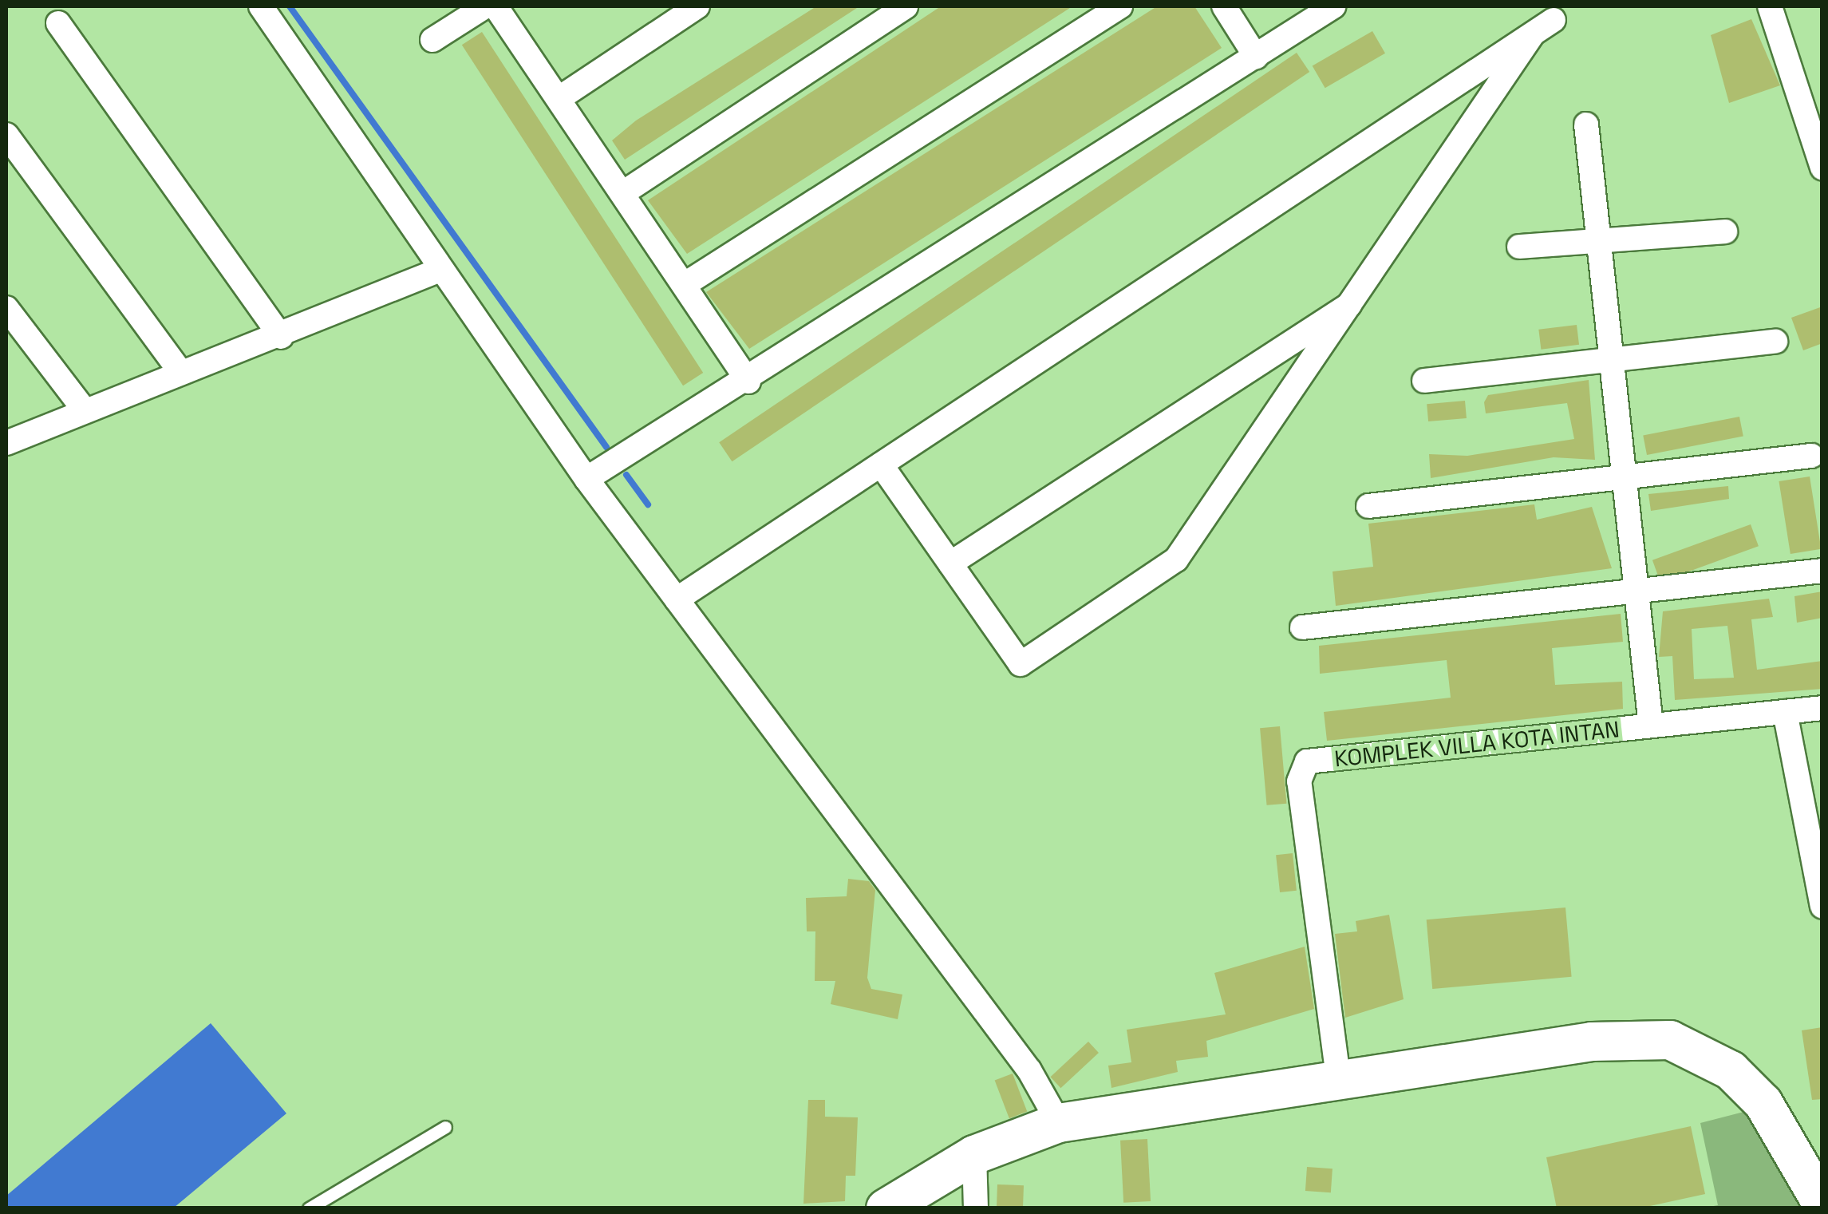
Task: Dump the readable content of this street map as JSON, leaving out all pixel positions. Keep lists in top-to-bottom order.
{
  "streets": {
    "street": ["KOMPLEK VILLA KOTA INTAN"]
  }
}
